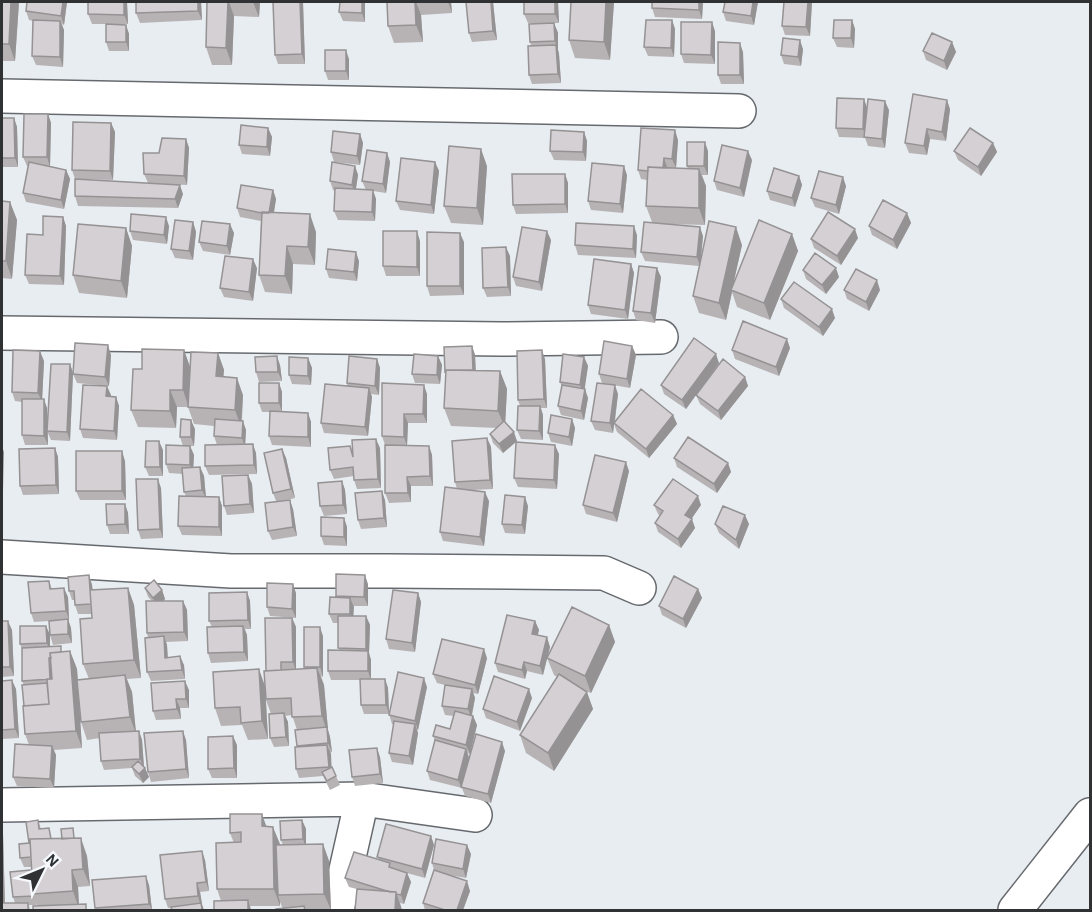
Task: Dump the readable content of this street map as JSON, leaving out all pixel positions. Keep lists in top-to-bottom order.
{
  "north": "top right"
}
